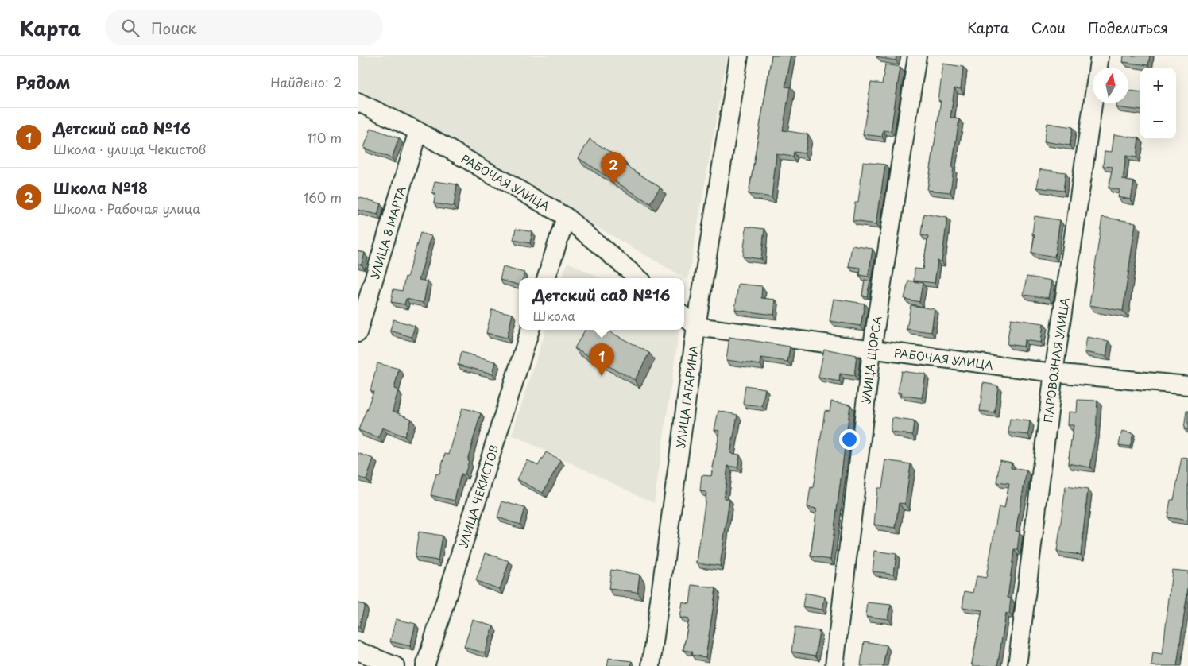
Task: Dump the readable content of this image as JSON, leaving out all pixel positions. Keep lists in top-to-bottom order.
{
  "streets": {
    "street": [
      "РАБОЧАЯ УЛИЦА",
      "УЛИЦА 8 МАРТА",
      "УЛИЦА ЩОРСА",
      "ПАРОВОЗНАЯ УЛИЦА",
      "УЛИЦА ГАГАРИНА",
      "УЛИЦА ЧЕКИСТОВ"
    ]
  },
  "crossings": [
    ["РАБОЧАЯ УЛИЦА", "УЛИЦА 8 МАРТА"],
    ["РАБОЧАЯ УЛИЦА", "УЛИЦА ЩОРСА"],
    ["РАБОЧАЯ УЛИЦА", "ПАРОВОЗНАЯ УЛИЦА"],
    ["РАБОЧАЯ УЛИЦА", "УЛИЦА ГАГАРИНА"]
  ],
  "north": "top",
  "page": {
    "header": "Карта",
    "search": "Поиск",
    "nav": ["Карта", "Слои", "Поделиться"],
    "heading": ["Рядом", "Найдено: 2"],
    "map_buttons": ["+", "−"],
    "list": [
      {
        "mark": "1",
        "name": "Детский сад №16",
        "note": "Школа · улица Чекистов",
        "value": "110 m"
      },
      {
        "mark": "2",
        "name": "Школа №18",
        "note": "Школа · Рабочая улица",
        "value": "160 m"
      }
    ],
    "pins": ["2", "1"],
    "popup": ["Детский сад №16", "Школа"]
  }
}
